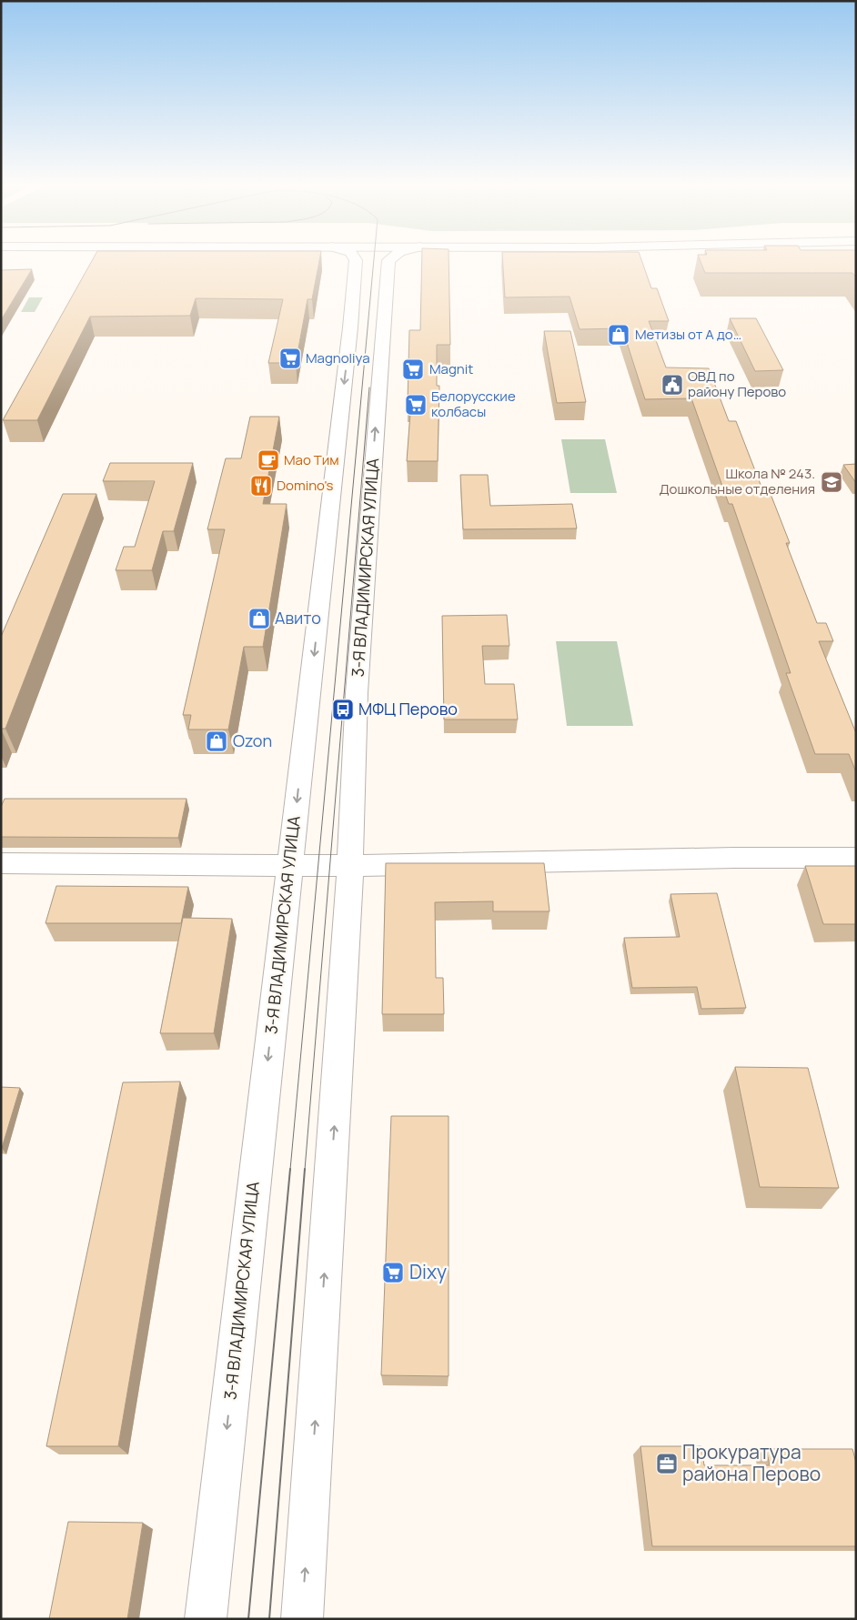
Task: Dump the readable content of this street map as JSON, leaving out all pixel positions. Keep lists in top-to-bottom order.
{
  "streets": {
    "street": ["3-Я ВЛАДИМИРСКАЯ УЛИЦА"]
  },
  "places": {
    "shop": ["Метизы от А до…", "Авито", "Ozon"],
    "supermarket": [
      "Magnoliya",
      "Magnit",
      "Белорусские колбасы",
      "Dixy"
    ],
    "public building": ["ОВД по району Перово"],
    "cafe": ["Мао Тим"],
    "school or university": ["Школа № 243. Дошкольные отделения"],
    "restaurant": ["Domino's"],
    "bus stop": ["МФЦ Перово"],
    "office": ["Прокуратура района Перово"]
  }
}
